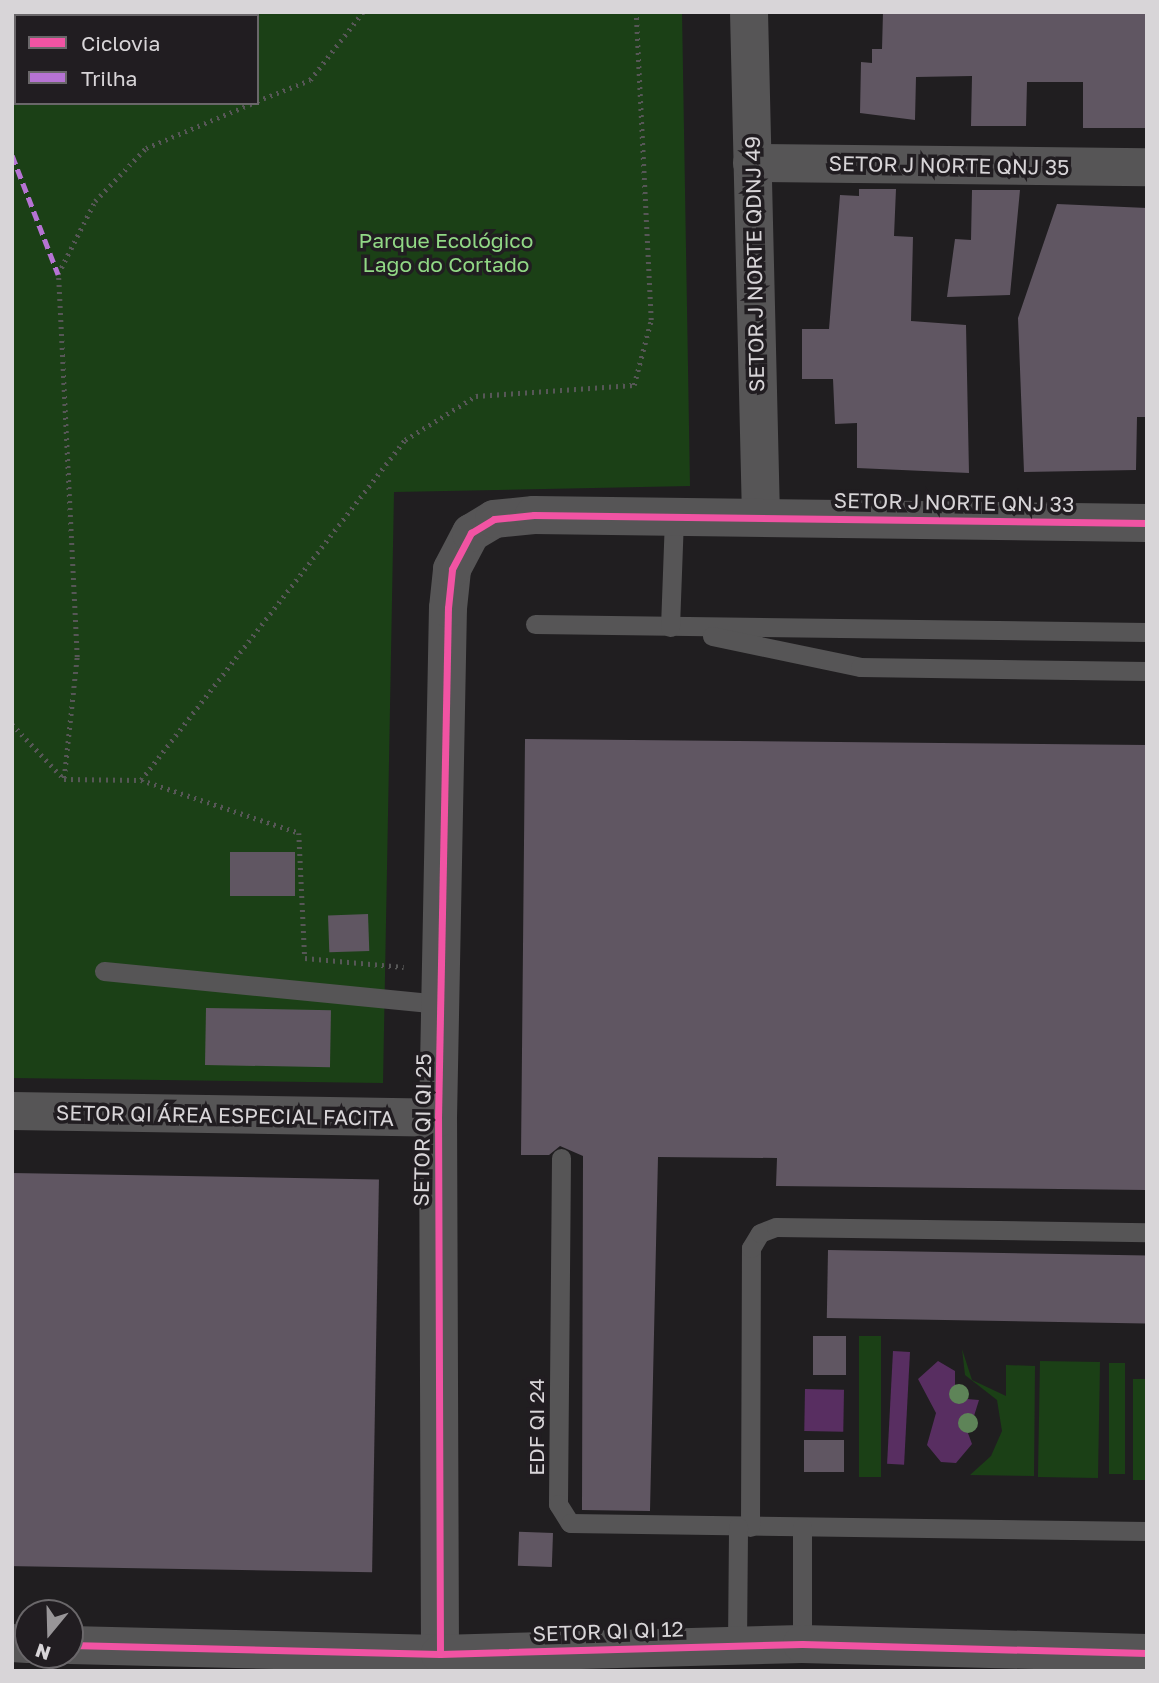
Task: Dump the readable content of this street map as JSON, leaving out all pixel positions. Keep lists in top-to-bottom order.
{
  "streets": {
    "street": [
      "SETOR J NORTE QNJ 35",
      "SETOR J NORTE QDNJ 49",
      "SETOR J NORTE QNJ 33",
      "SETOR QI ÁREA ESPECIAL FACITA",
      "SETOR QI QI 25",
      "SETOR QI QI 12"
    ],
    "lane": ["EDF QI 24"]
  },
  "crossings": [
    ["SETOR J NORTE QNJ 35", "SETOR J NORTE QDNJ 49"],
    ["SETOR J NORTE QDNJ 49", "SETOR J NORTE QNJ 33"],
    ["SETOR J NORTE QNJ 33", "SETOR QI QI 25"],
    ["SETOR QI ÁREA ESPECIAL FACITA", "SETOR QI QI 25"],
    ["SETOR QI QI 25", "SETOR QI QI 12"]
  ],
  "parks": ["Parque Ecológico Lago do Cortado"],
  "legend": ["Ciclovia", "Trilha"],
  "north": "bottom"
}
